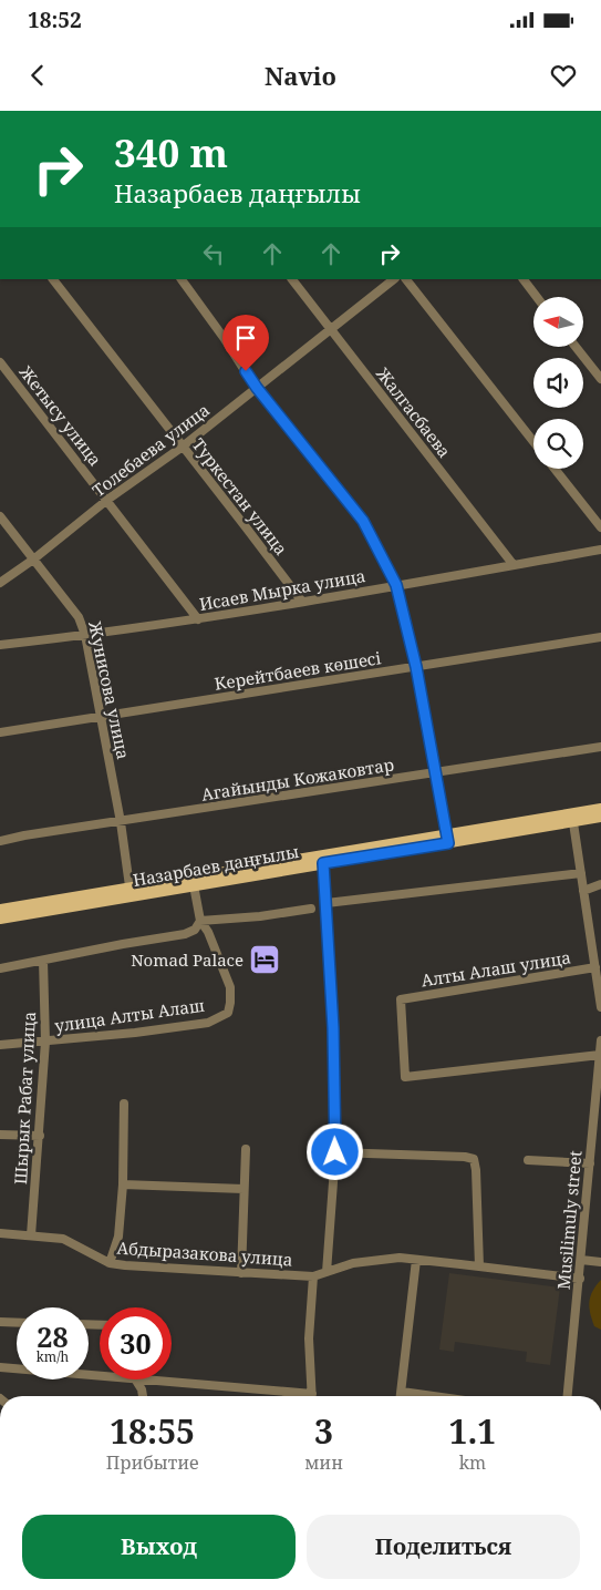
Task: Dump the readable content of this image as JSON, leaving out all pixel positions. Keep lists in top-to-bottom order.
{
  "streets": {
    "main road": ["Назарбаев даңғылы"],
    "street": [
      "Жалгасбаева",
      "Жетысу улица",
      "Толебаева улица",
      "Туркестан улица",
      "Исаев Мырка улица",
      "Керейтбаеев көшесі",
      "Жунисова улица",
      "Агайынды Кожаковтар",
      "Алты Алаш улица",
      "улица Алты Алаш",
      "Шырык Рабат улица",
      "Musilimuly street",
      "Абдыразакова улица"
    ]
  },
  "crossings": [
    ["Жалгасбаева", "Толебаева улица"],
    ["Жалгасбаева", "Исаев Мырка улица"],
    ["Жетысу улица", "Толебаева улица"],
    ["Жетысу улица", "Исаев Мырка улица"],
    ["Толебаева улица", "Туркестан улица"],
    ["Толебаева улица", "Жунисова улица"],
    ["Туркестан улица", "Исаев Мырка улица"],
    ["Исаев Мырка улица", "Жунисова улица"],
    ["Керейтбаеев көшесі", "Жунисова улица"],
    ["Жунисова улица", "Агайынды Кожаковтар"],
    ["Жунисова улица", "Назарбаев даңғылы"],
    ["Алты Алаш улица", "Musilimuly street"],
    ["улица Алты Алаш", "Шырык Рабат улица"],
    ["Шырык Рабат улица", "Абдыразакова улица"]
  ],
  "places": {
    "hotel": ["Nomad Palace"]
  },
  "north": "left",
  "page": {
    "status": "18:52",
    "header": "Navio",
    "turn": ["340 m", "Назарбаев даңғылы"],
    "speed": "28 km/h",
    "limit": "30",
    "eta": [
      "18:55",
      "Прибытие",
      "3",
      "мин",
      "1.1",
      "km"
    ],
    "buttons": ["Выход", "Поделиться"]
  }
}
